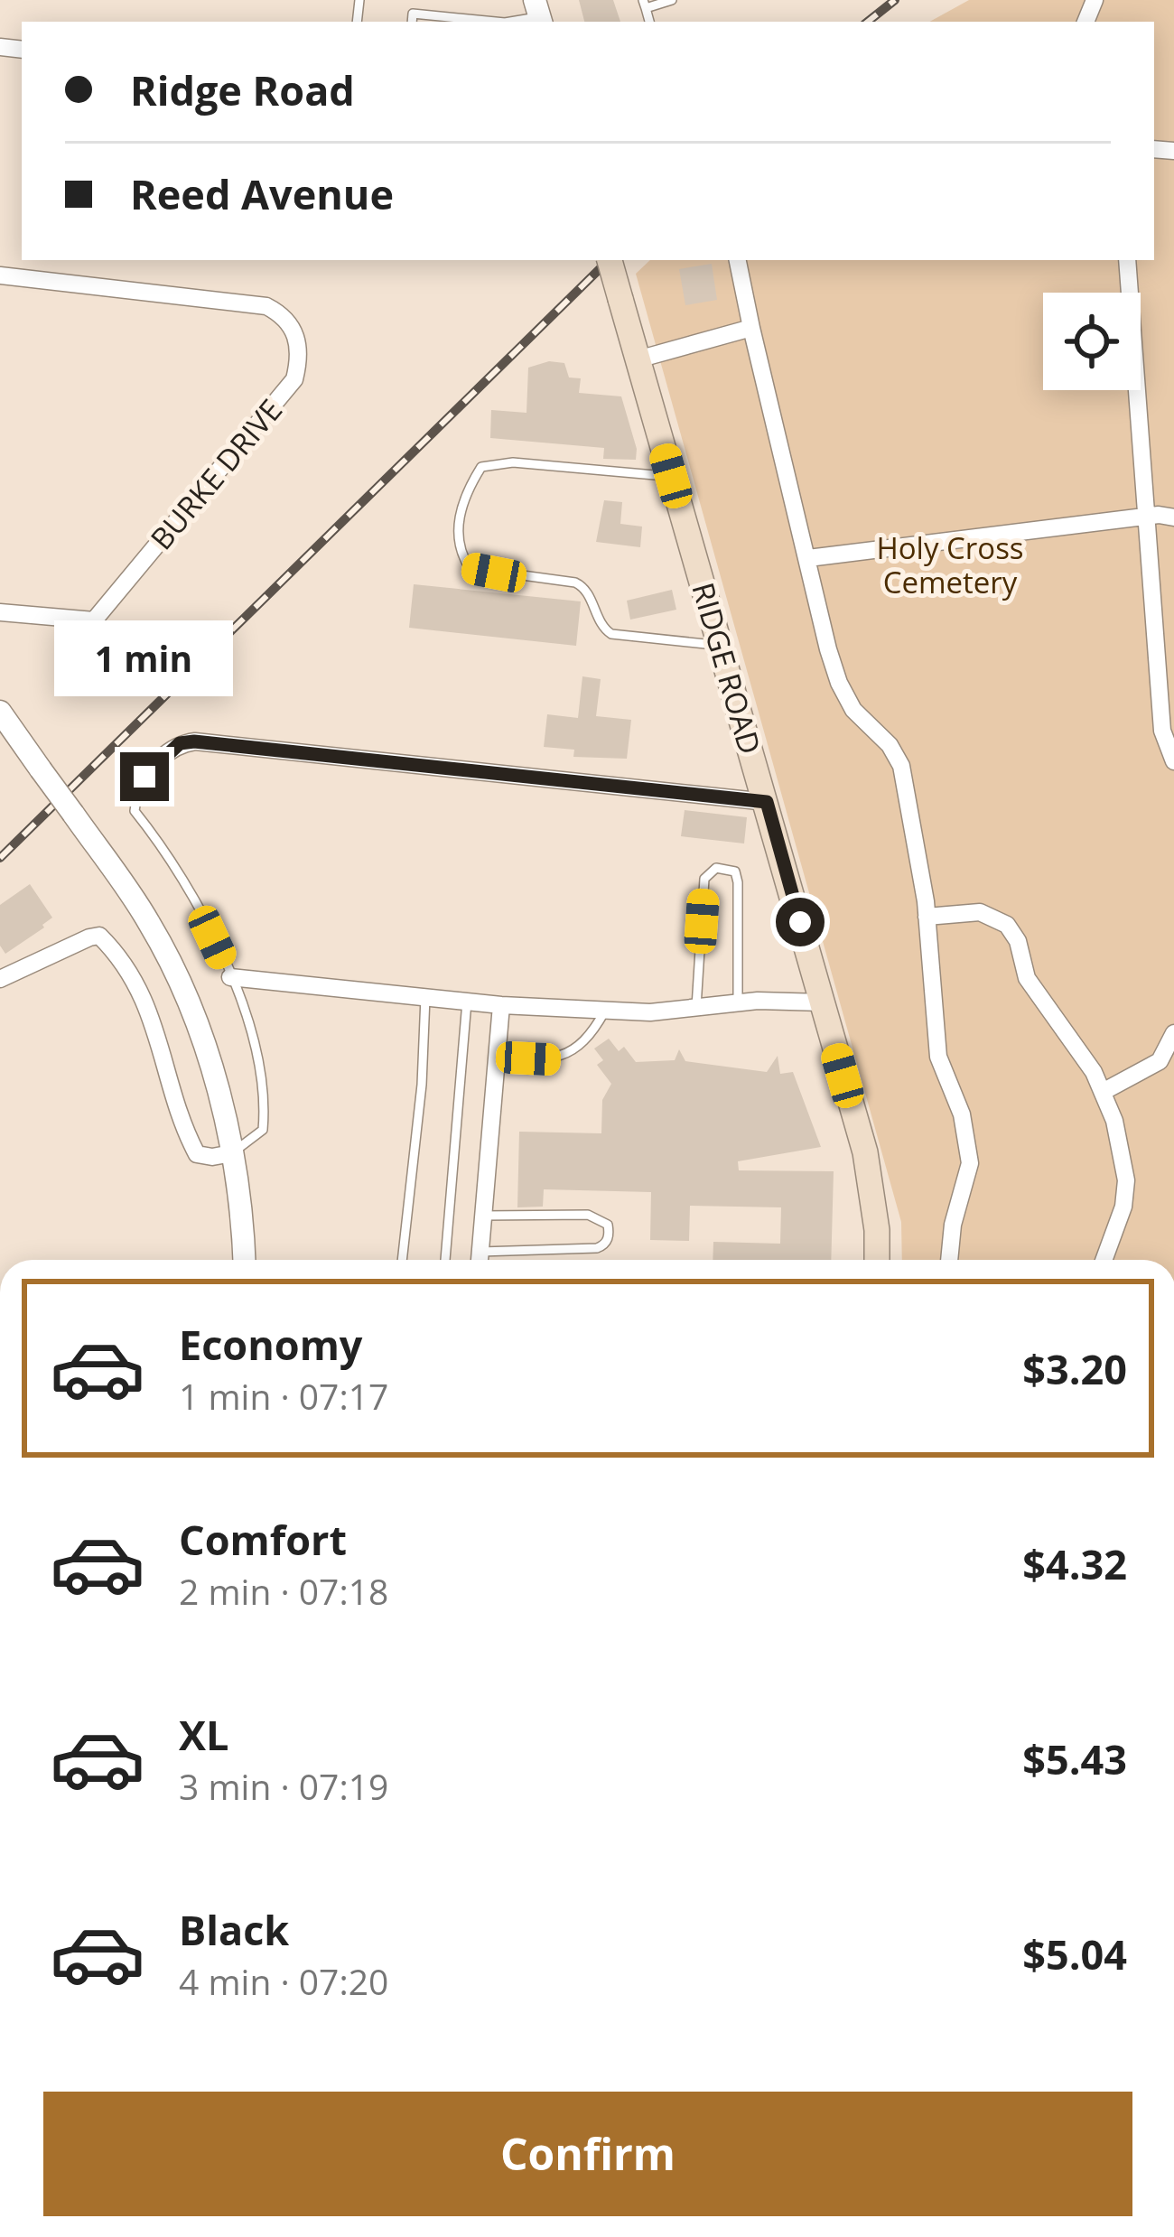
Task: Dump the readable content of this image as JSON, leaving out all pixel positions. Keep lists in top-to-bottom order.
{
  "streets": {
    "main road": ["RIDGE ROAD"],
    "street": ["BURKE DRIVE"]
  },
  "parks": ["Holy Cross Cemetery"],
  "page": {
    "banner": ["Ridge Road", "Reed Avenue"],
    "bubble": "1 min",
    "list": [
      {
        "name": "Economy",
        "note": "1 min · 07:17",
        "value": "$3.20"
      },
      {
        "name": "Comfort",
        "note": "2 min · 07:18",
        "value": "$4.32"
      },
      {
        "name": "XL",
        "note": "3 min · 07:19",
        "value": "$5.43"
      },
      {
        "name": "Black",
        "note": "4 min · 07:20",
        "value": "$5.04"
      }
    ],
    "buttons": "Confirm"
  }
}
